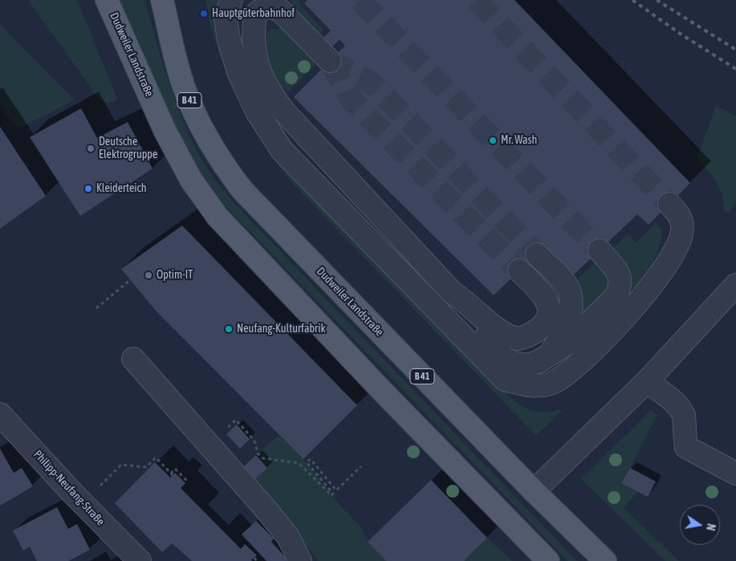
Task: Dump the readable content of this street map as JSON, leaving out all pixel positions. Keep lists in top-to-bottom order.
{
  "streets": {
    "main road": ["Dudweiler Landstraße", "B 41"],
    "street": ["Philipp-Neufang-Straße"]
  },
  "places": [
    "Hauptgüterbahnhof",
    "Mr. Wash",
    "Deutsche Elektrogruppe",
    "Kleiderteich",
    "Optim-IT",
    "Neufang-Kulturfabrik"
  ],
  "north": "right"
}
